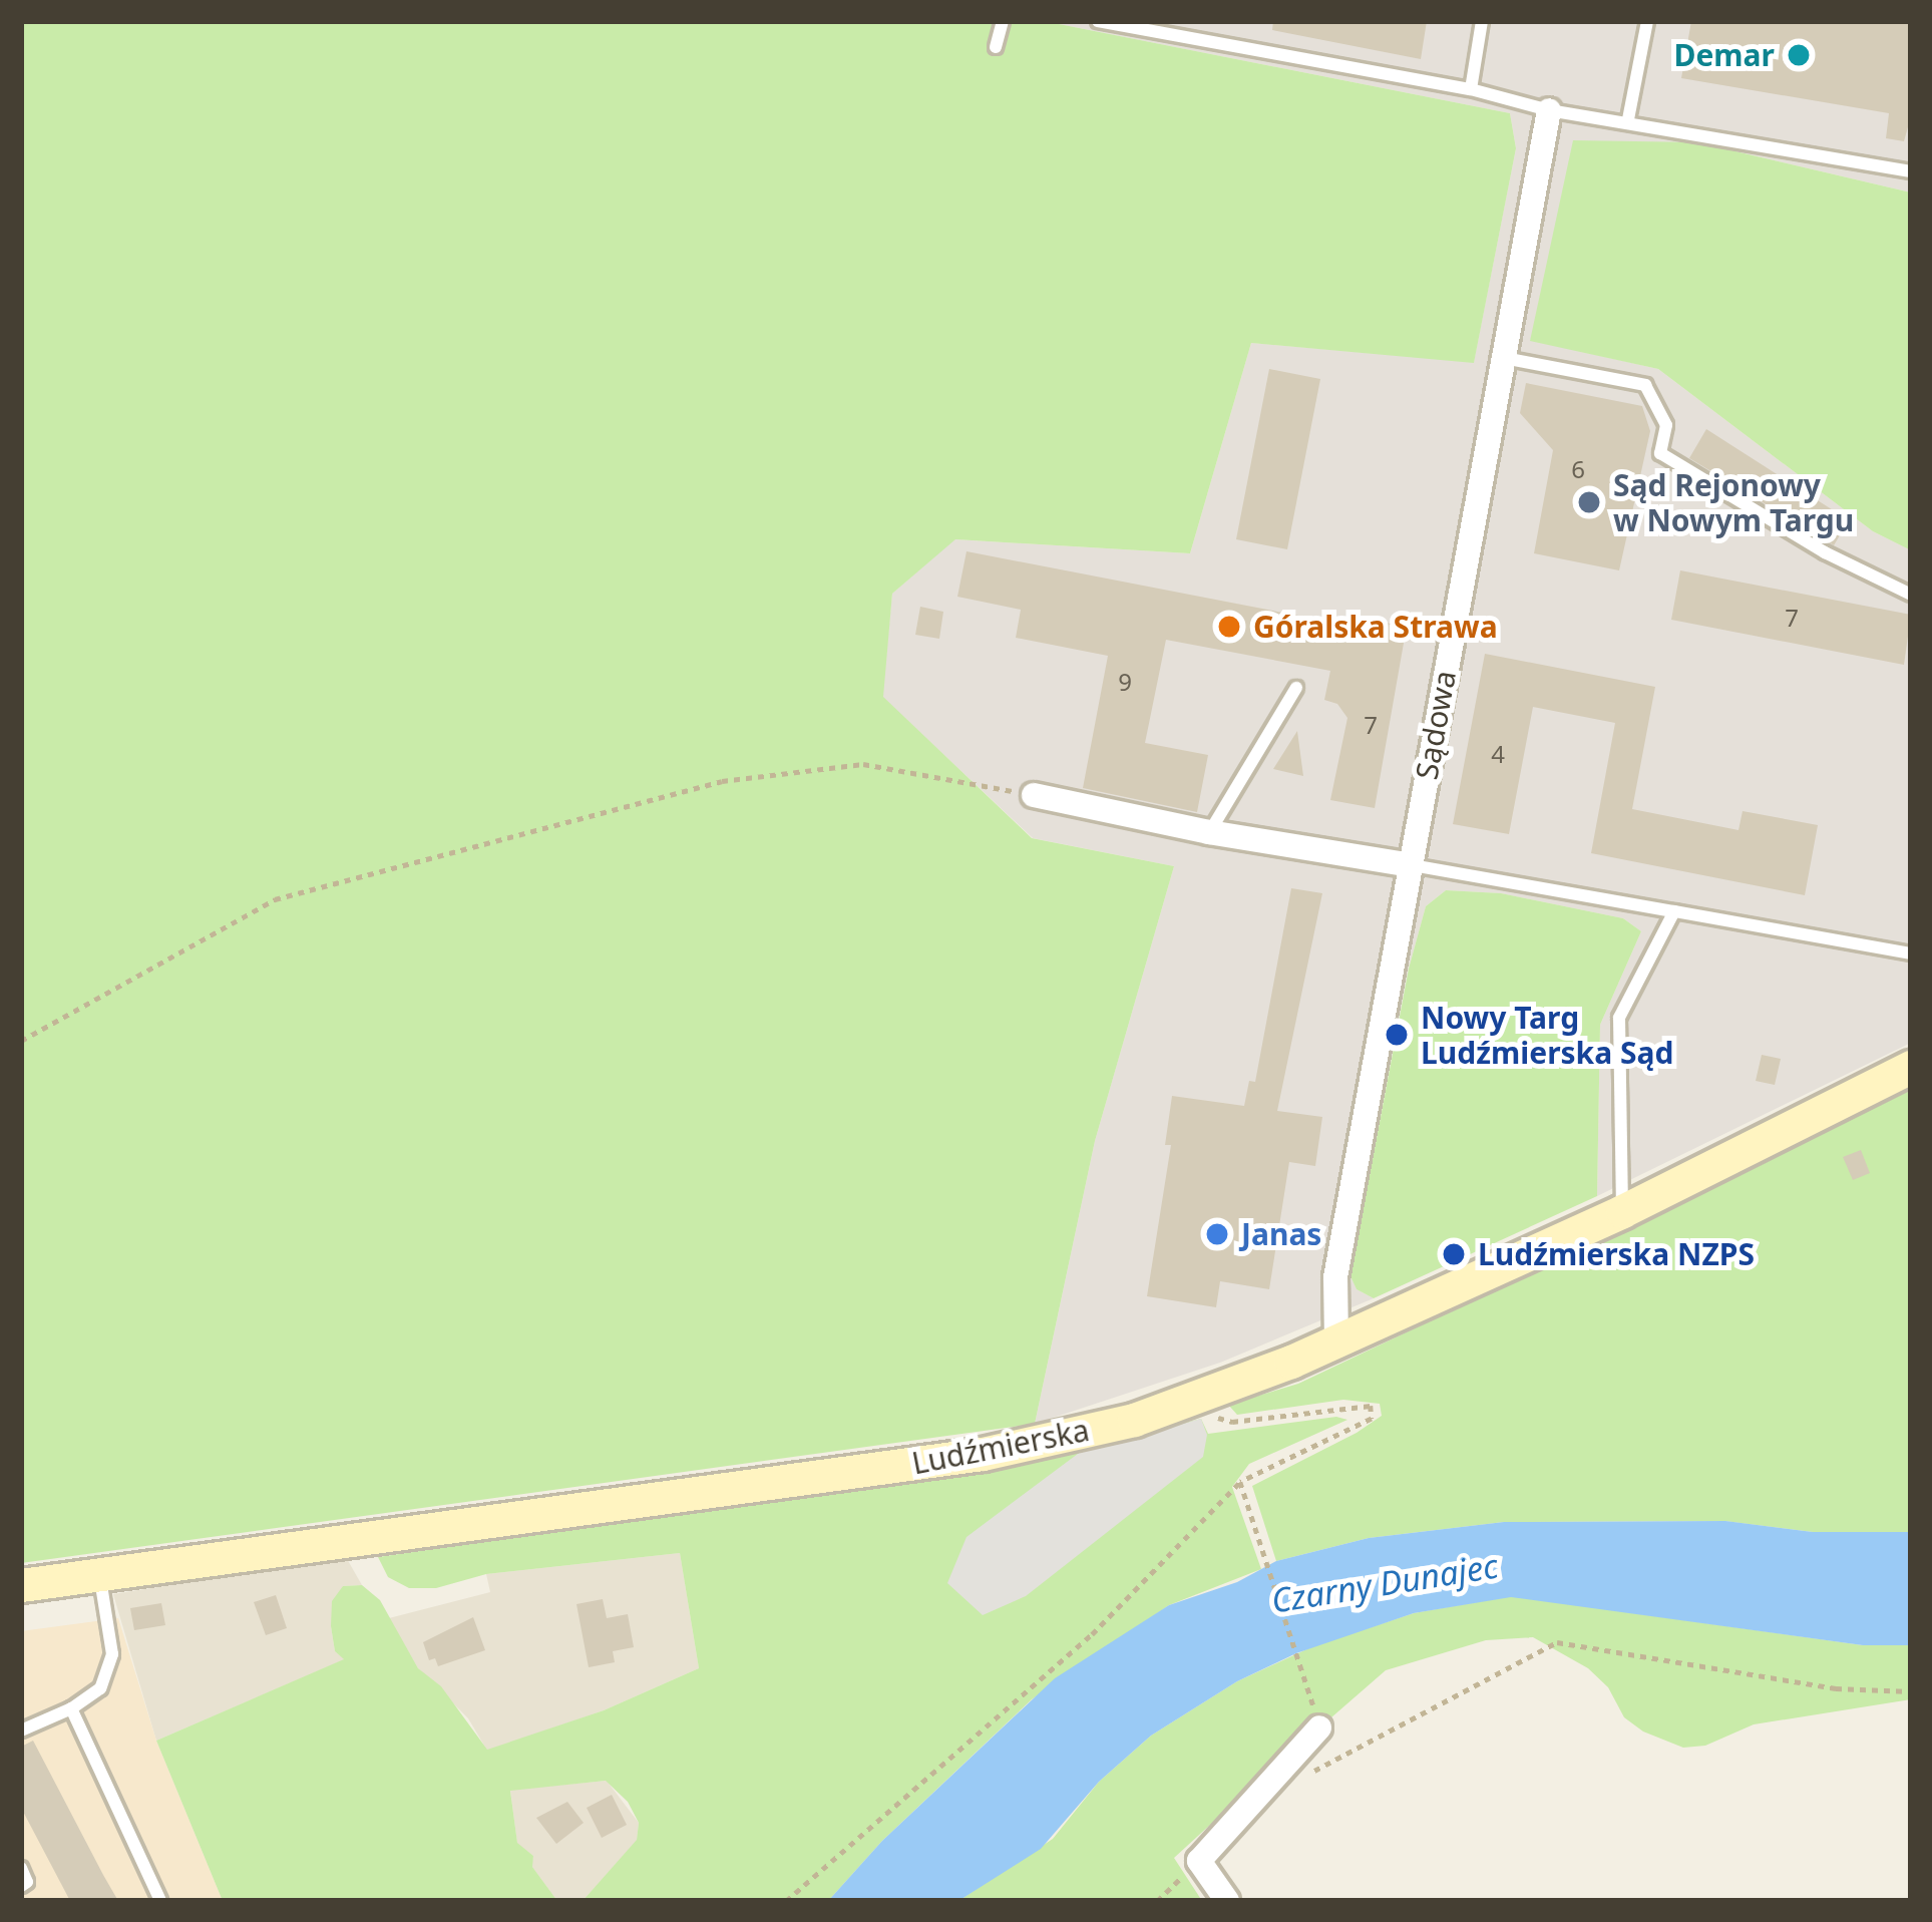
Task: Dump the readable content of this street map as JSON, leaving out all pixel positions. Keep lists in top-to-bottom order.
{
  "streets": {
    "main road": ["Ludźmierska"],
    "street": ["Sądowa"]
  },
  "crossings": [
    ["Sądowa", "Ludźmierska"]
  ],
  "water": ["Czarny Dunajec"],
  "places": [
    "Demar",
    "Sąd Rejonowy w Nowym Targu",
    "Góralska Strawa",
    "Nowy Targ Ludźmierska Sąd",
    "Janas",
    "Ludźmierska NZPS"
  ],
  "house_numbers": [
    "6",
    "7",
    "9",
    "7",
    "4"
  ]
}
